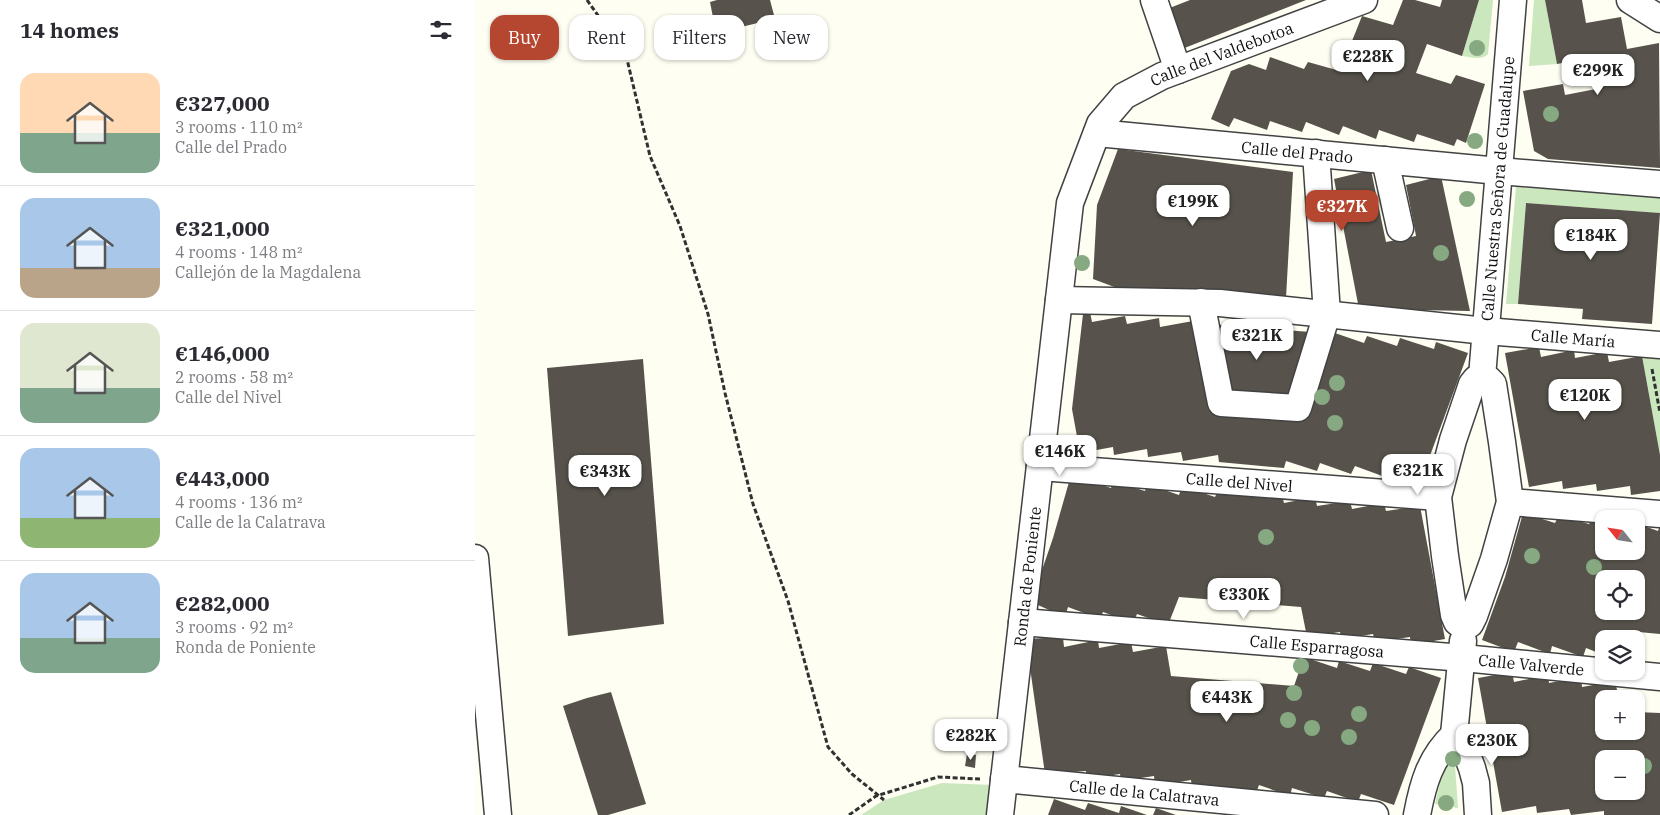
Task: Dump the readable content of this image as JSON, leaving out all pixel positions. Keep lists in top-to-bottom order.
{
  "streets": {
    "street": [
      "Calle del Valdebotoa",
      "Calle del Prado",
      "Calle Nuestra Señora de Guadalupe",
      "Calle María",
      "Calle del Nivel",
      "Ronda de Poniente",
      "Calle Esparragosa",
      "Calle Valverde",
      "Calle de la Calatrava"
    ]
  },
  "crossings": [
    ["Calle del Valdebotoa", "Calle del Prado"],
    ["Calle del Valdebotoa", "Ronda de Poniente"],
    ["Calle del Prado", "Calle Nuestra Señora de Guadalupe"],
    ["Calle del Prado", "Ronda de Poniente"],
    ["Calle Nuestra Señora de Guadalupe", "Calle María"],
    ["Calle María", "Ronda de Poniente"],
    ["Calle del Nivel", "Ronda de Poniente"],
    ["Ronda de Poniente", "Calle Esparragosa"],
    ["Ronda de Poniente", "Calle de la Calatrava"],
    ["Calle Esparragosa", "Calle Valverde"]
  ],
  "north": "top left",
  "page": {
    "heading": "14 homes",
    "chip": [
      "Buy",
      "Rent",
      "Filters",
      "New"
    ],
    "price": [
      "€228K",
      "€299K",
      "€199K",
      "€327K",
      "€184K",
      "€321K",
      "€120K",
      "€146K",
      "€321K",
      "€343K",
      "€330K",
      "€443K",
      "€282K",
      "€230K"
    ],
    "list": [
      {
        "name": "€327,000",
        "note": "3 rooms · 110 m² · Calle del Prado"
      },
      {
        "name": "€321,000",
        "note": "4 rooms · 148 m² · Callejón de la Magdalena"
      },
      {
        "name": "€146,000",
        "note": "2 rooms · 58 m² · Calle del Nivel"
      },
      {
        "name": "€443,000",
        "note": "4 rooms · 136 m² · Calle de la Calatrava"
      },
      {
        "name": "€282,000",
        "note": "3 rooms · 92 m² · Ronda de Poniente"
      }
    ],
    "map_buttons": ["+", "−"]
  }
}
